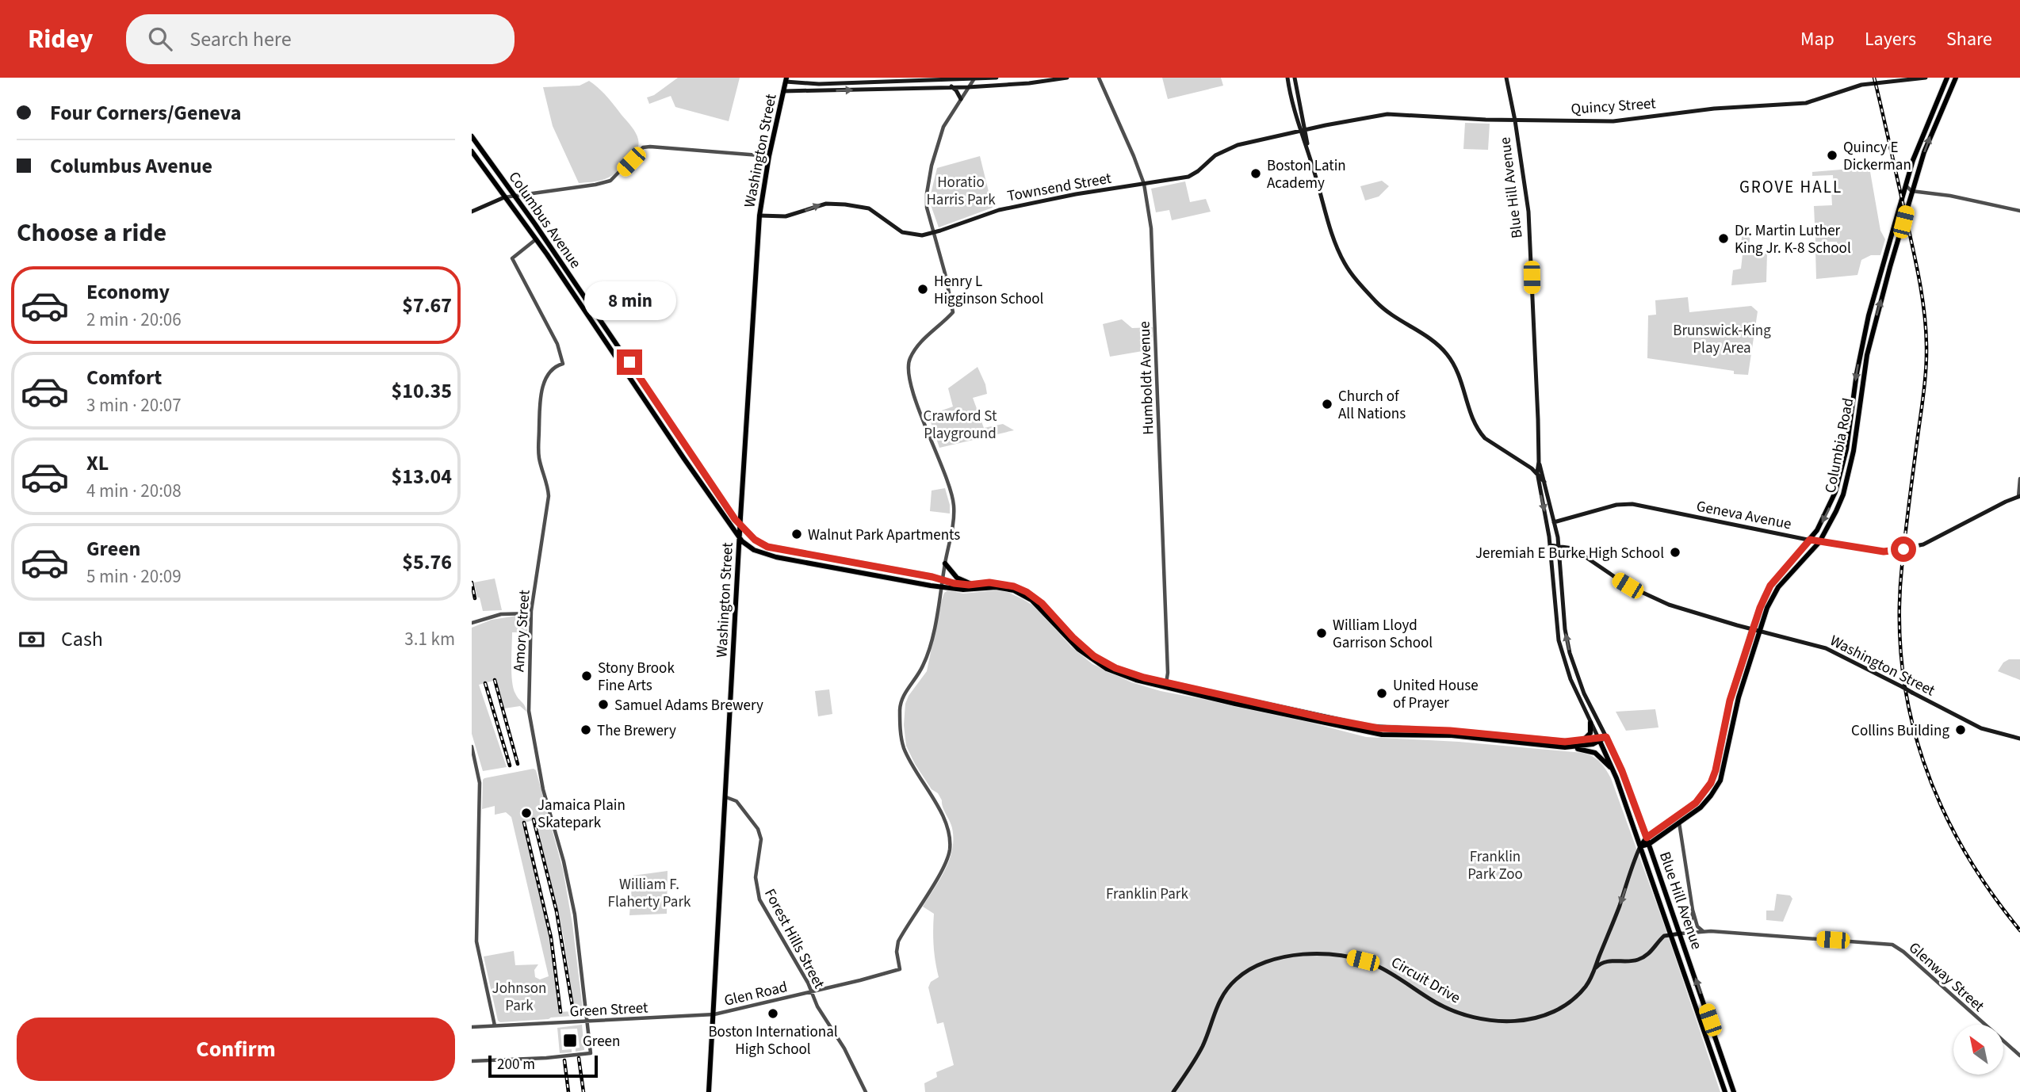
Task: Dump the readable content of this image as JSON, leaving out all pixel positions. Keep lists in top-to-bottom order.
{
  "streets": {
    "main road": [
      "Quincy Street",
      "Washington Street",
      "Townsend Street",
      "Blue Hill Avenue",
      "Columbus Avenue",
      "Columbia Road",
      "Geneva Avenue",
      "Circuit Drive"
    ],
    "street": [
      "Humboldt Avenue",
      "Amory Street",
      "Forest Hills Street",
      "Glenway Street",
      "Glen Road",
      "Green Street"
    ]
  },
  "crossings": [
    ["Quincy Street", "Townsend Street"],
    ["Quincy Street", "Blue Hill Avenue"],
    ["Washington Street", "Townsend Street"],
    ["Washington Street", "Blue Hill Avenue"],
    ["Washington Street", "Columbus Avenue"],
    ["Washington Street", "Columbia Road"],
    ["Washington Street", "Forest Hills Street"],
    ["Washington Street", "Glen Road"],
    ["Washington Street", "Green Street"],
    ["Townsend Street", "Humboldt Avenue"],
    ["Blue Hill Avenue", "Columbia Road"],
    ["Blue Hill Avenue", "Geneva Avenue"],
    ["Blue Hill Avenue", "Glenway Street"],
    ["Blue Hill Avenue", "Circuit Drive"],
    ["Columbus Avenue", "Humboldt Avenue"],
    ["Columbus Avenue", "Amory Street"],
    ["Columbus Avenue", "Glen Road"],
    ["Columbia Road", "Geneva Avenue"],
    ["Columbia Road", "Circuit Drive"],
    ["Amory Street", "Green Street"],
    ["Forest Hills Street", "Glen Road"],
    ["Glen Road", "Green Street"]
  ],
  "districts": ["GROVE HALL"],
  "parks": [
    "Horatio Harris Park",
    "Brunswick-King Play Area",
    "Crawford St Playground",
    "Franklin Park Zoo",
    "William F. Flaherty Park",
    "Franklin Park",
    "Johnson Park"
  ],
  "places": {
    "other": [
      "Quincy E Dickerman",
      "Boston Latin Academy",
      "Dr. Martin Luther King Jr. K-8 School",
      "Henry L Higginson School",
      "Church of All Nations",
      "Walnut Park Apartments",
      "Jeremiah E Burke High School",
      "William Lloyd Garrison School",
      "Stony Brook Fine Arts",
      "United House of Prayer",
      "Samuel Adams Brewery",
      "The Brewery",
      "Collins Building",
      "Jamaica Plain Skatepark",
      "Boston International High School"
    ],
    "transit": ["Green"]
  },
  "scale_bar": "200 m",
  "north": "top left",
  "page": {
    "header": "Ridey",
    "search": "Search here",
    "nav": ["Map", "Layers", "Share"],
    "banner": ["Four Corners/Geneva", "Columbus Avenue"],
    "heading": "Choose a ride",
    "list": [
      {
        "name": "Economy",
        "note": "2 min · 20:06",
        "value": "$7.67"
      },
      {
        "name": "Comfort",
        "note": "3 min · 20:07",
        "value": "$10.35"
      },
      {
        "name": "XL",
        "note": "4 min · 20:08",
        "value": "$13.04"
      },
      {
        "name": "Green",
        "note": "5 min · 20:09",
        "value": "$5.76"
      }
    ],
    "bubble": "8 min",
    "pay": ["Cash", "3.1 km"],
    "buttons": "Confirm",
    "scale": "200 m"
  }
}
